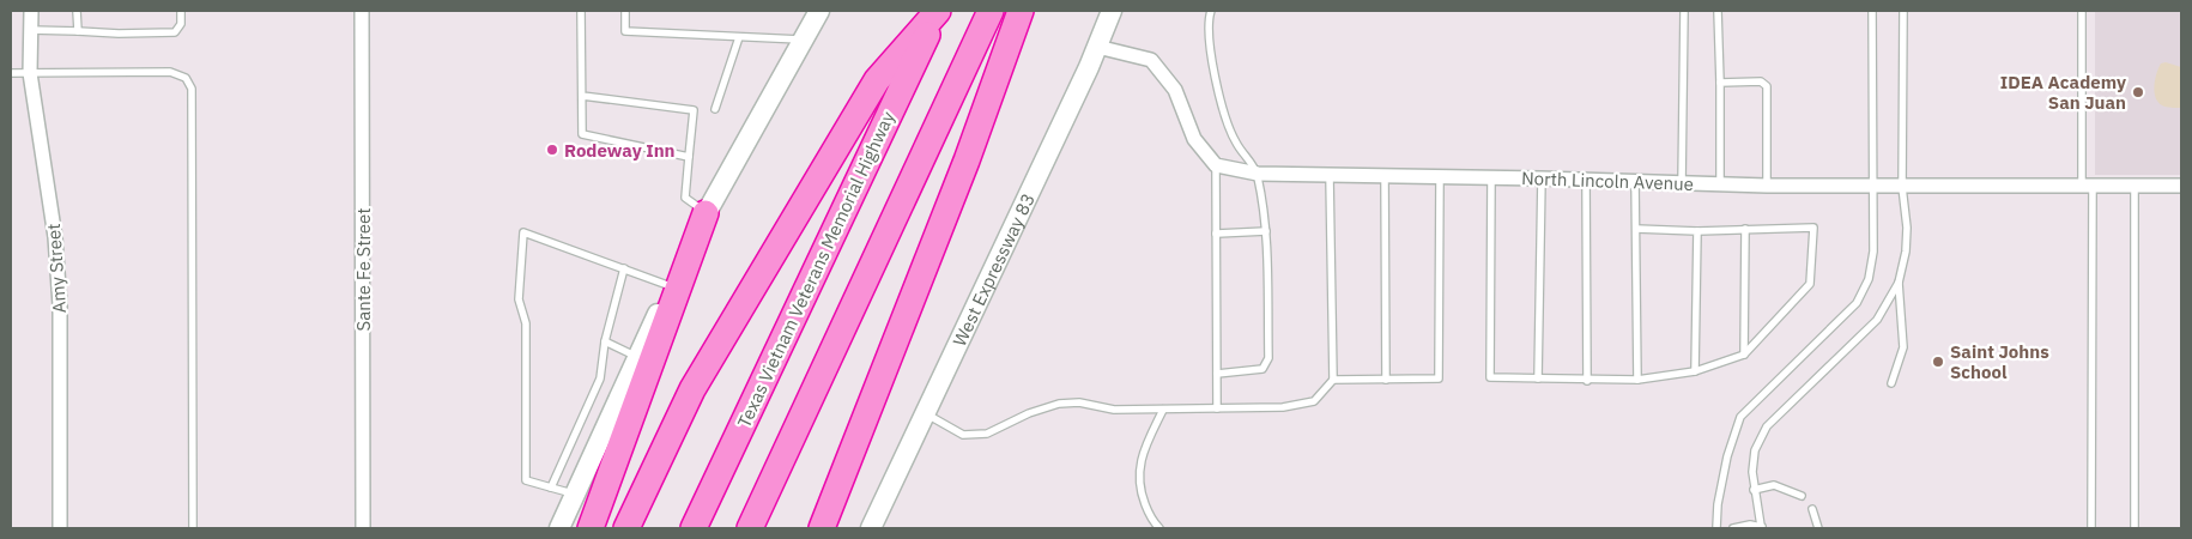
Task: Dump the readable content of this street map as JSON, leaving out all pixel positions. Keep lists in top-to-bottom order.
{
  "streets": {
    "highway": ["Texas Vietnam Veterans Memorial Highway"],
    "main road": ["West Expressway 83"],
    "street": ["North Lincoln Avenue", "Amy Street", "Sante Fe Street"]
  },
  "places": ["IDEA Academy San Juan", "Rodeway Inn", "Saint Johns School"]
}
